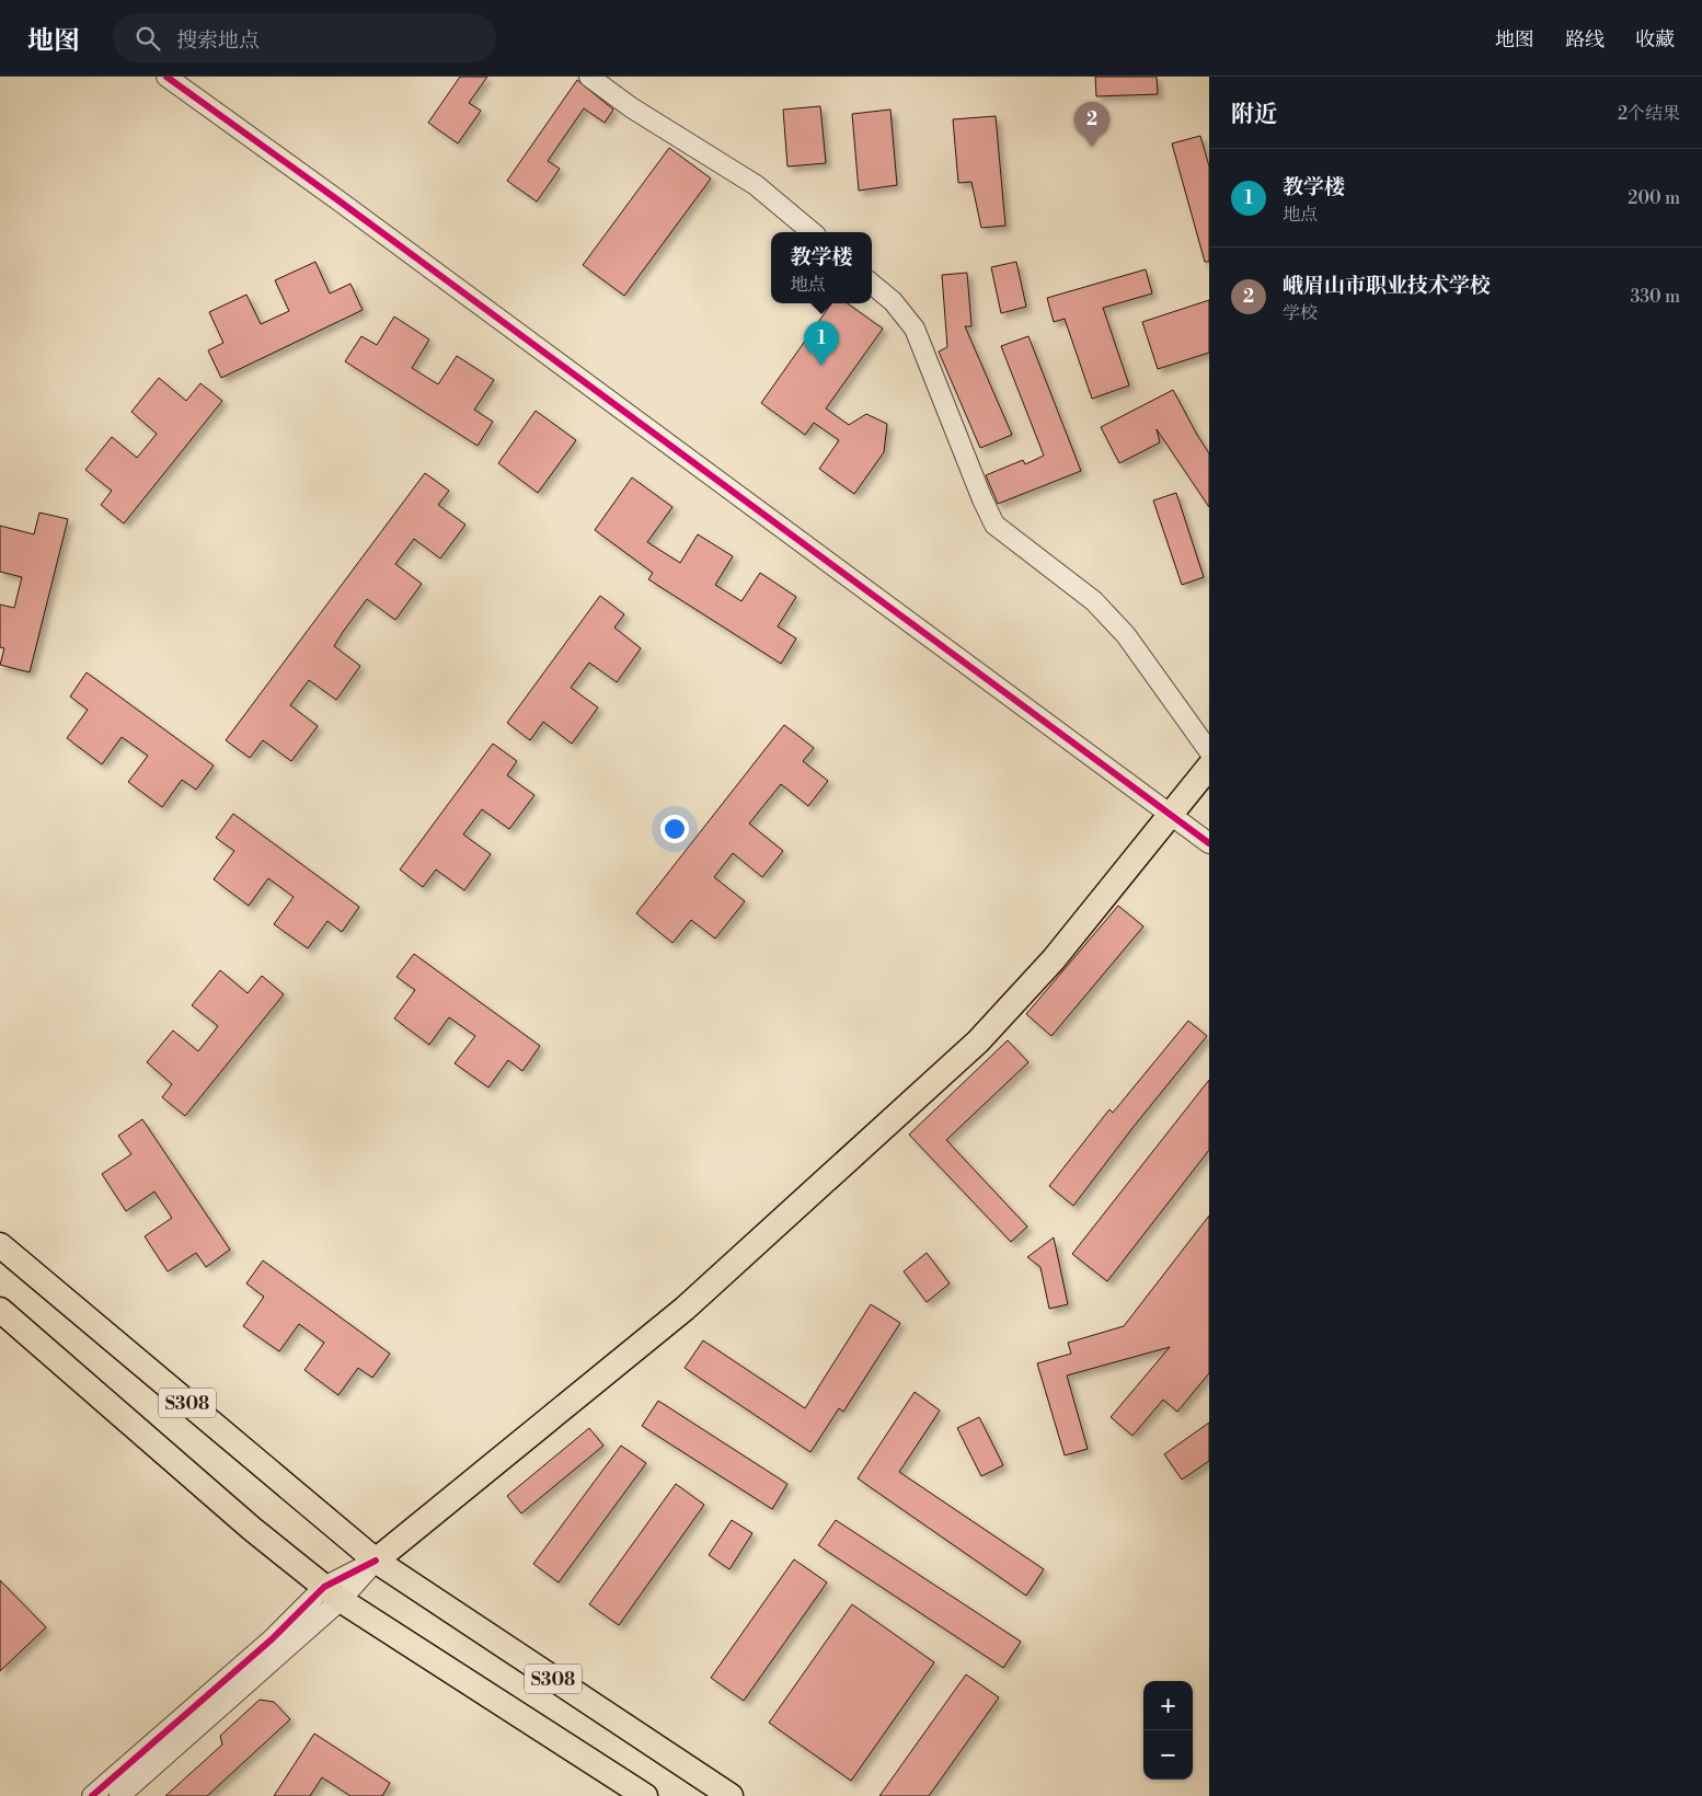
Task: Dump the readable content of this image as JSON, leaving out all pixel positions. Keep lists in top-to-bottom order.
{
  "streets": {
    "main road": ["S308"]
  },
  "page": {
    "header": "地图",
    "search": "搜索地点",
    "nav": ["地图", "路线", "收藏"],
    "heading": ["附近", "2个结果"],
    "pins": ["2", "1"],
    "list": [
      {
        "mark": "1",
        "name": "教学楼",
        "note": "地点",
        "value": "200 m"
      },
      {
        "mark": "2",
        "name": "峨眉山市职业技术学校",
        "note": "学校",
        "value": "330 m"
      }
    ],
    "popup": ["教学楼", "地点"],
    "map_buttons": ["+", "−"]
  }
}
